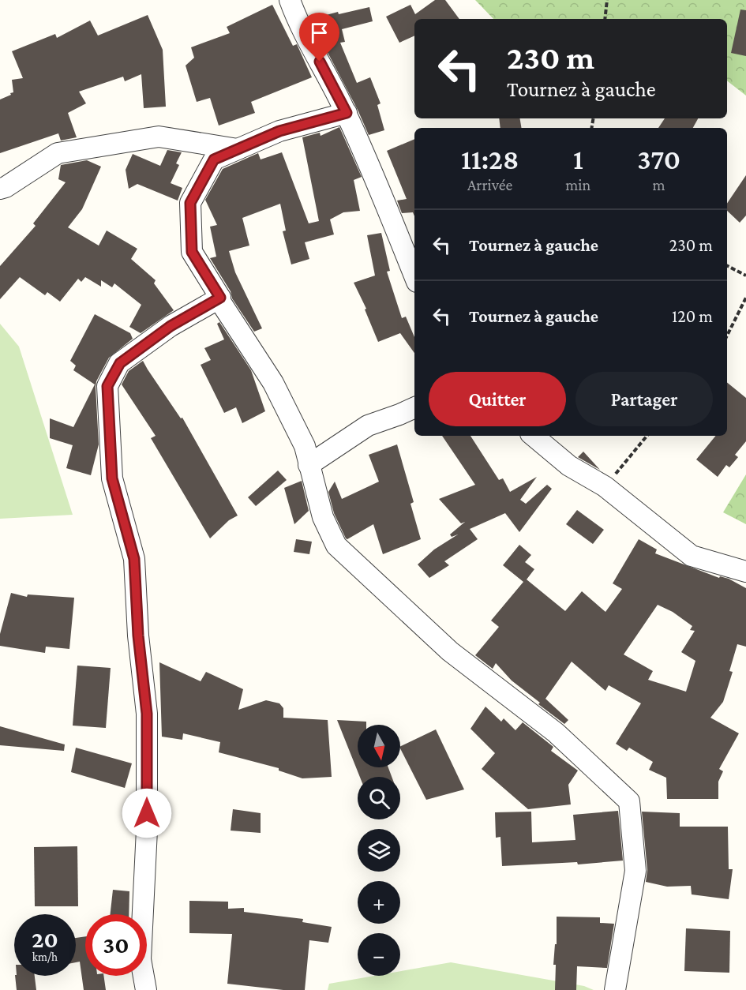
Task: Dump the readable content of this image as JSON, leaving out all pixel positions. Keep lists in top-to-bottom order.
{
  "north": "bottom",
  "page": {
    "turn": ["230 m", "Tournez à gauche"],
    "eta": [
      "11:28",
      "Arrivée",
      "1",
      "min",
      "370",
      "m"
    ],
    "list": [
      {
        "name": "Tournez à gauche",
        "value": "230 m"
      },
      {
        "name": "Tournez à gauche",
        "value": "120 m"
      }
    ],
    "buttons": ["Quitter", "Partager"],
    "map_buttons": ["+", "−"],
    "speed": "20 km/h",
    "limit": "30"
  }
}
